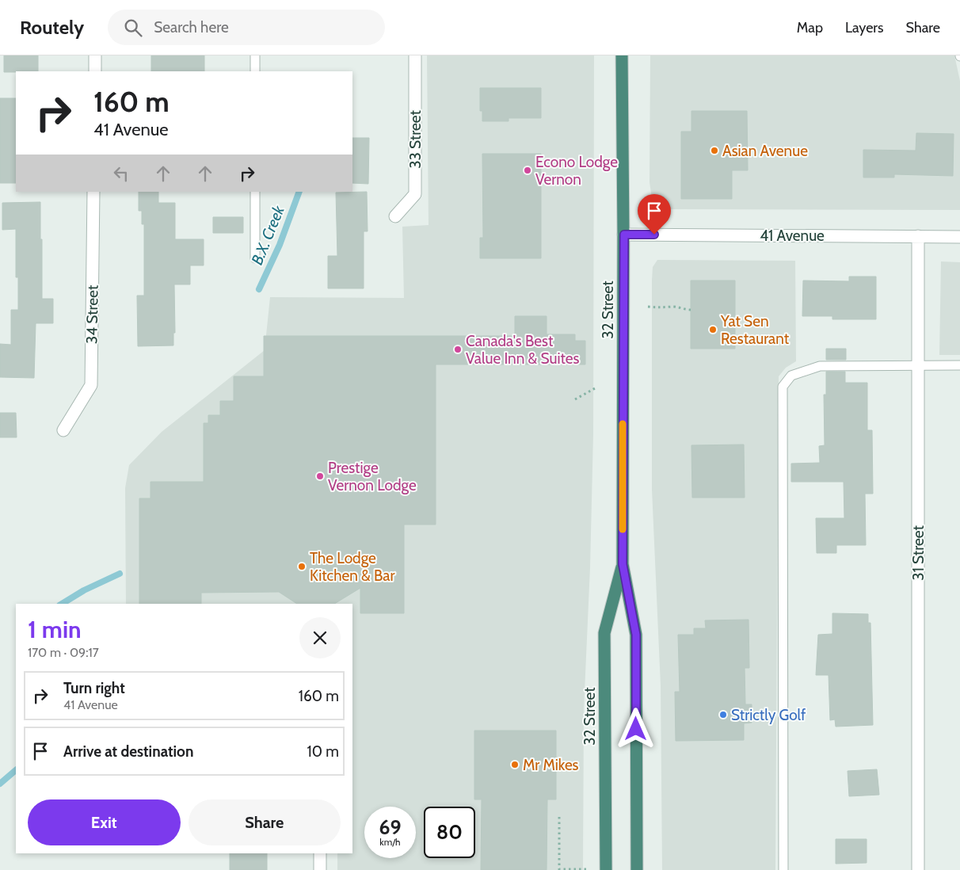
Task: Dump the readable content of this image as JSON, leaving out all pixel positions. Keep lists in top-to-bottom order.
{
  "streets": {
    "highway": ["32 Street"],
    "street": [
      "33 Street",
      "41 Avenue",
      "34 Street",
      "31 Street"
    ]
  },
  "crossings": [
    ["41 Avenue", "32 Street"],
    ["41 Avenue", "31 Street"]
  ],
  "water": ["B.X. Creek"],
  "places": [
    "Asian Avenue",
    "Econo Lodge Vernon",
    "Yat Sen Restaurant",
    "Canada's Best Value Inn & Suites",
    "Prestige Vernon Lodge",
    "The Lodge Kitchen & Bar",
    "Strictly Golf",
    "Mr Mikes"
  ],
  "page": {
    "header": "Routely",
    "search": "Search here",
    "nav": ["Map", "Layers", "Share"],
    "turn": ["160 m", "41 Avenue"],
    "heading": ["1 min", "170 m · 09:17"],
    "list": [
      {
        "name": "Turn right",
        "note": "41 Avenue",
        "value": "160 m"
      },
      {
        "name": "Arrive at destination",
        "value": "10 m"
      }
    ],
    "buttons": ["Exit", "Share"],
    "speed": "69 km/h",
    "limit": "80"
  }
}
